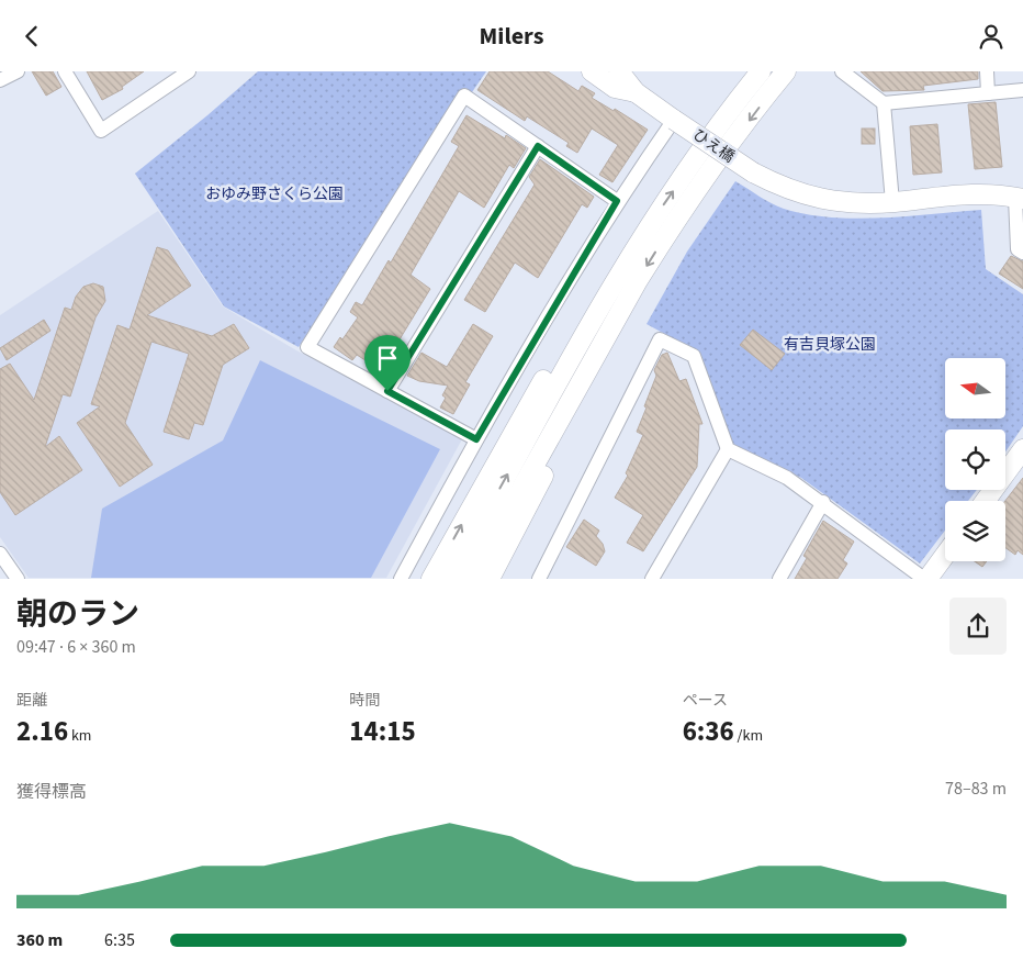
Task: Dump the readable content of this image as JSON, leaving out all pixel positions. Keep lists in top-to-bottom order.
{
  "streets": {
    "street": ["ひえ橋"]
  },
  "parks": ["おゆみ野さくら公園", "有吉貝塚公園"],
  "north": "left",
  "page": {
    "header": "Milers",
    "heading": ["朝のラン", "09:47 · 6 × 360 m"],
    "stats": [
      ["距離", "2.16 km"],
      ["時間", "14:15"],
      ["ペース", "6:36 /km"]
    ],
    "chart": ["獲得標高", "78–83 m"],
    "list": [
      {
        "name": "360 m",
        "note": "6:35"
      }
    ]
  }
}
